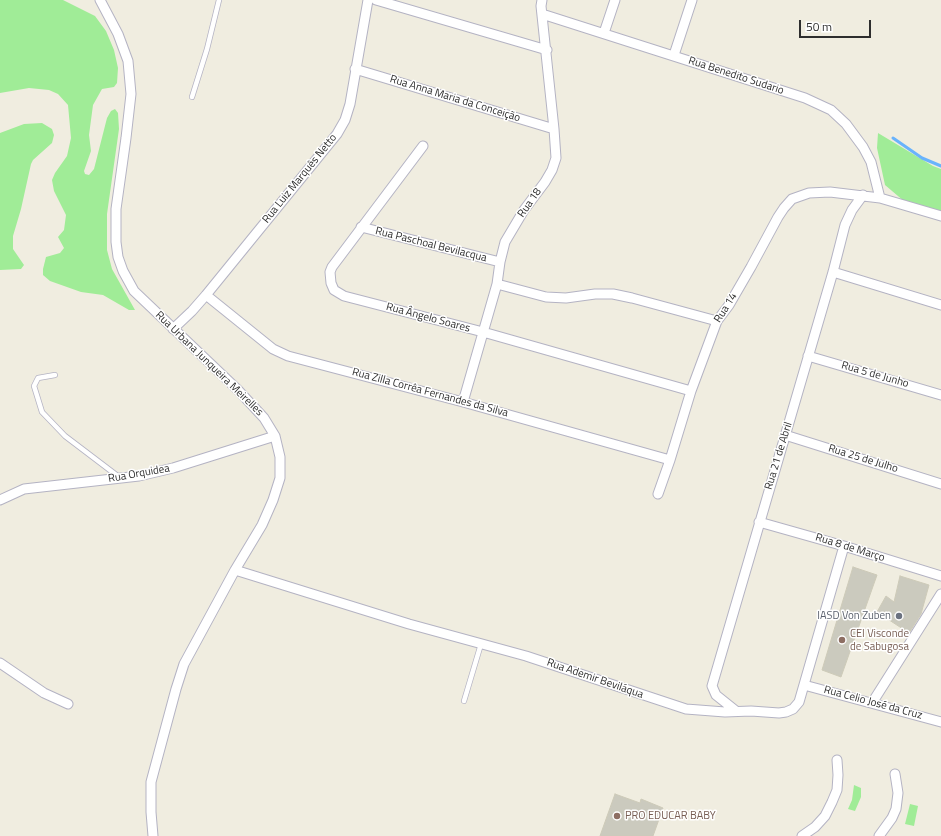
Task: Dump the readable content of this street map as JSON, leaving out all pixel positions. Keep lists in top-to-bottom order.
{
  "streets": {
    "street": [
      "Rua Benedito Sudario",
      "Rua Anna Maria da Conceição",
      "Rua Luiz Marquês Netto",
      "Rua 18",
      "Rua Paschoal Bevilacqua",
      "Rua 14",
      "Rua Ângelo Soares",
      "Rua Urbana Junqueira Meirelles",
      "Rua 5 de Junho",
      "Rua Zilla Corrêa Fernandes da Silva",
      "Rua 21 de Abril",
      "Rua 25 de Julho",
      "Rua Orquidea",
      "Rua 8 de Março",
      "Rua Ademir Beviláqua",
      "Rua Celio José da Cruz"
    ]
  },
  "crossings": [
    ["Rua Benedito Sudario", "Rua 18"],
    ["Rua Benedito Sudario", "Rua 14"],
    ["Rua Anna Maria da Conceição", "Rua Luiz Marquês Netto"],
    ["Rua Anna Maria da Conceição", "Rua 18"],
    ["Rua Luiz Marquês Netto", "Rua Urbana Junqueira Meirelles"],
    ["Rua Luiz Marquês Netto", "Rua Zilla Corrêa Fernandes da Silva"],
    ["Rua 18", "Rua Paschoal Bevilacqua"],
    ["Rua 18", "Rua Ângelo Soares"],
    ["Rua 18", "Rua Zilla Corrêa Fernandes da Silva"],
    ["Rua Paschoal Bevilacqua", "Rua Ângelo Soares"],
    ["Rua 14", "Rua Ângelo Soares"],
    ["Rua 14", "Rua Zilla Corrêa Fernandes da Silva"],
    ["Rua 14", "Rua 21 de Abril"],
    ["Rua Urbana Junqueira Meirelles", "Rua Orquidea"],
    ["Rua Urbana Junqueira Meirelles", "Rua Ademir Beviláqua"],
    ["Rua 5 de Junho", "Rua 21 de Abril"],
    ["Rua 21 de Abril", "Rua 25 de Julho"],
    ["Rua 21 de Abril", "Rua 8 de Março"],
    ["Rua 21 de Abril", "Rua Ademir Beviláqua"],
    ["Rua 8 de Março", "Rua Ademir Beviláqua"],
    ["Rua Ademir Beviláqua", "Rua Celio José da Cruz"]
  ],
  "places": ["IASD Von Zuben", "CEI Visconde de Sabugosa", "PRO EDUCAR BABY"],
  "scale_bar": "50 m"
}
